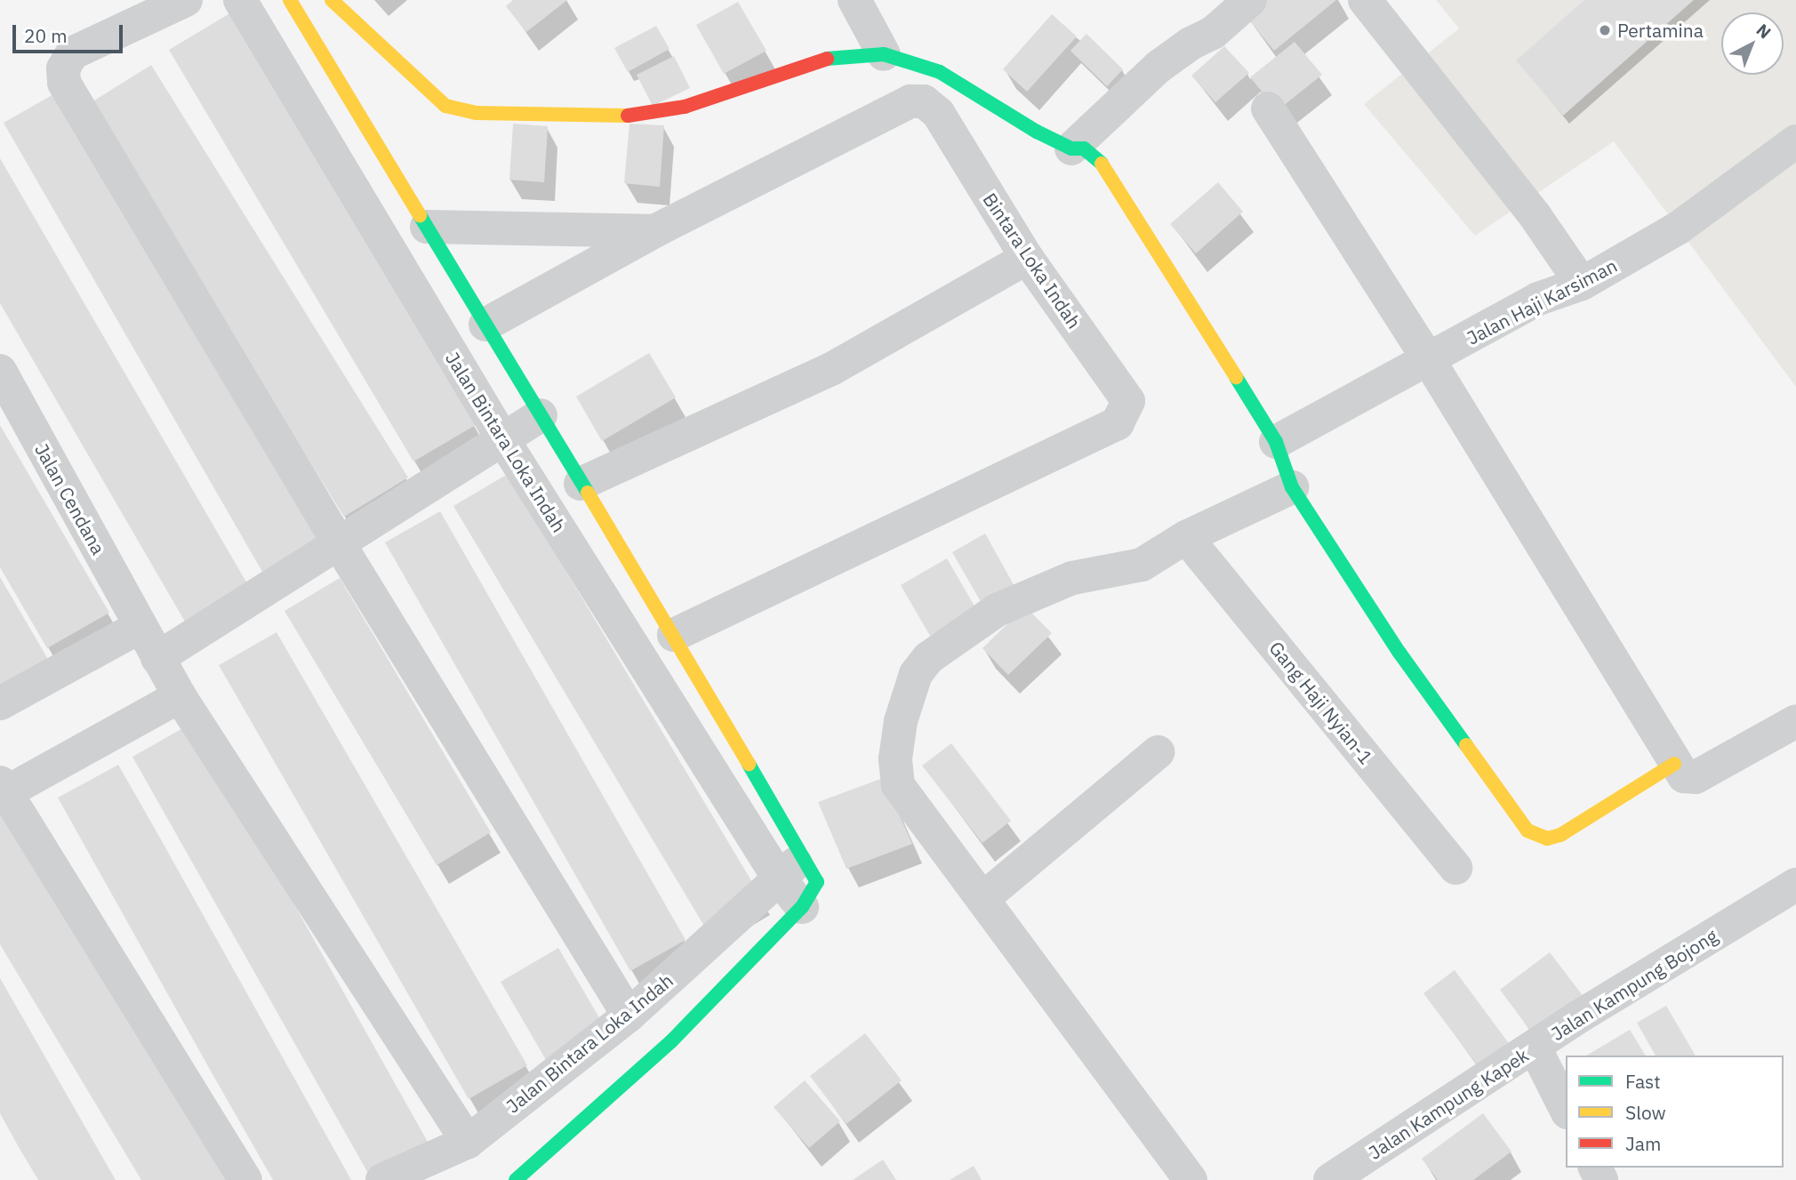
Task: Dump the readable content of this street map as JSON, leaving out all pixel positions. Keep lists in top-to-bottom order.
{
  "streets": {
    "street": [
      "Bintara Loka Indah",
      "Jalan Haji Karsiman",
      "Jalan Bintara Loka Indah",
      "Jalan Cendana",
      "Gang Haji Nyian-1",
      "Jalan Kampung Bojong",
      "Jalan Kampung Kapek"
    ]
  },
  "crossings": [
    ["Bintara Loka Indah", "Jalan Bintara Loka Indah"],
    ["Jalan Bintara Loka Indah", "Jalan Cendana"],
    ["Jalan Kampung Bojong", "Jalan Kampung Kapek"]
  ],
  "places": ["Pertamina"],
  "legend": ["Fast", "Slow", "Jam"],
  "scale_bar": "20 m",
  "north": "top right"
}
